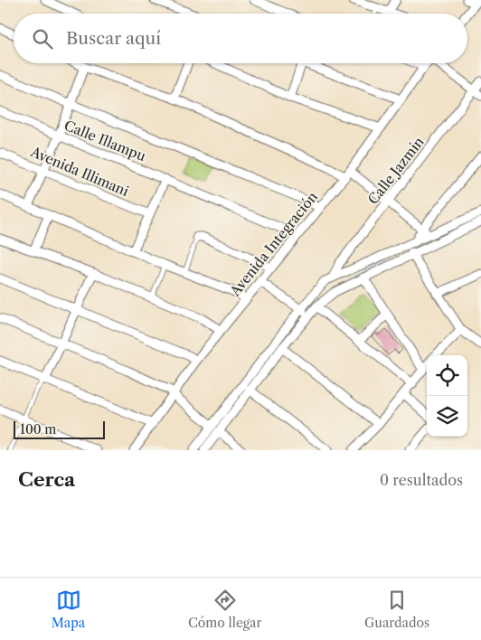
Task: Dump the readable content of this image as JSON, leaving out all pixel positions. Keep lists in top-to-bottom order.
{
  "streets": {
    "street": [
      "Calle Illampu",
      "Calle Jazmín",
      "Avenida Illimani",
      "Avenida Integración"
    ]
  },
  "crossings": [
    ["Calle Illampu", "Avenida Integración"]
  ],
  "scale_bar": "100 m",
  "page": {
    "search": "Buscar aquí",
    "scale": "100 m",
    "heading": ["Cerca", "0 resultados"],
    "nav": ["Mapa", "Cómo llegar", "Guardados"]
  }
}
